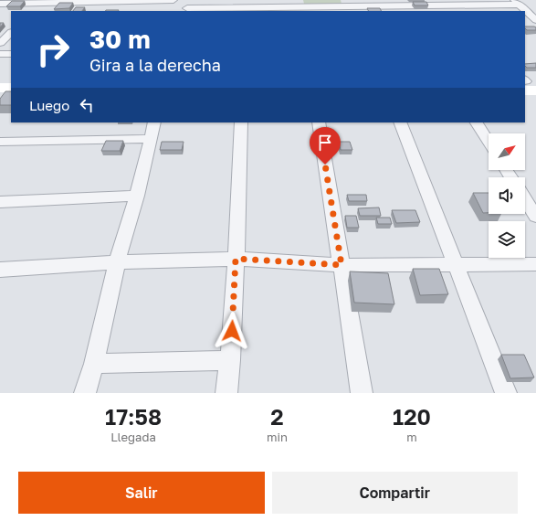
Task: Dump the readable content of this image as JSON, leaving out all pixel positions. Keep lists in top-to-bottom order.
{
  "north": "top right",
  "page": {
    "turn": ["30 m", "Gira a la derecha"],
    "then": "Luego",
    "eta": [
      "17:58",
      "Llegada",
      "2",
      "min",
      "120",
      "m"
    ],
    "buttons": ["Salir", "Compartir"]
  }
}
